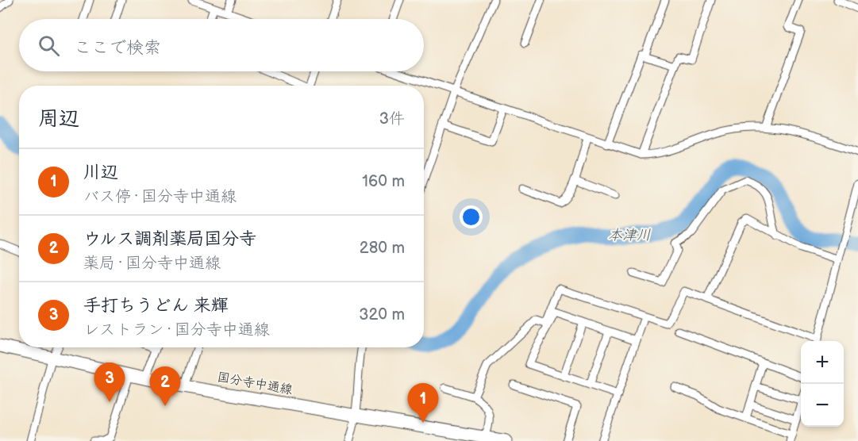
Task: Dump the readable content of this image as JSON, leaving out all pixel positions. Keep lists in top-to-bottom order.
{
  "streets": {
    "main road": ["国分寺中通線"]
  },
  "water": ["本津川"],
  "page": {
    "search": "ここで検索",
    "heading": ["周辺", "3件"],
    "list": [
      {
        "mark": "1",
        "name": "川辺",
        "note": "バス停 · 国分寺中通線",
        "value": "160 m"
      },
      {
        "mark": "2",
        "name": "ウルス調剤薬局国分寺",
        "note": "薬局 · 国分寺中通線",
        "value": "280 m"
      },
      {
        "mark": "3",
        "name": "手打ちうどん 来輝",
        "note": "レストラン · 国分寺中通線",
        "value": "320 m"
      }
    ],
    "map_buttons": ["+", "−"],
    "pins": ["3", "2", "1"]
  }
}
